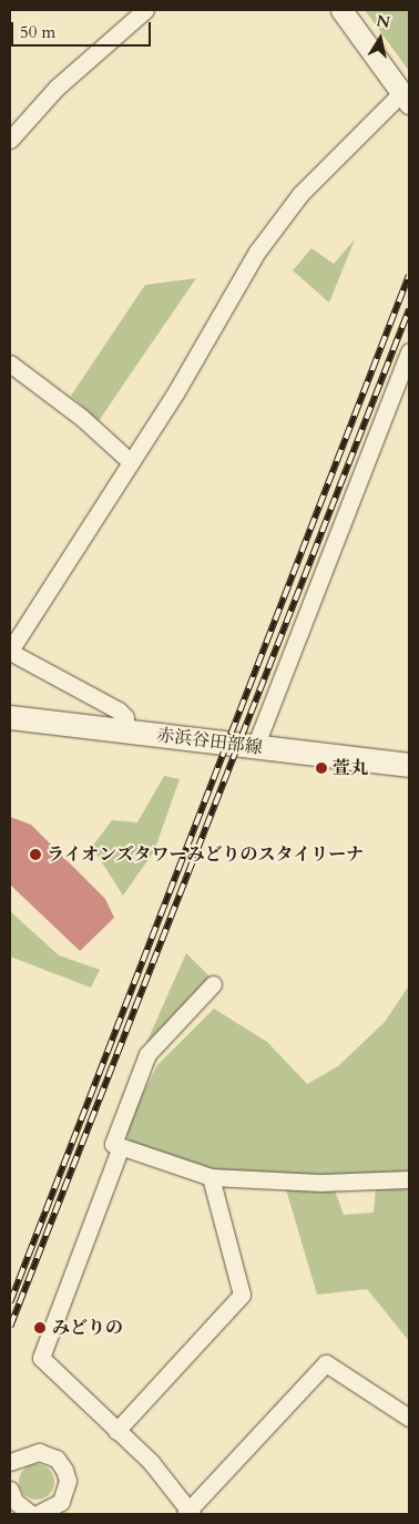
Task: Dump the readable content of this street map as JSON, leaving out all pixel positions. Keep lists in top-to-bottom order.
{
  "streets": {
    "main road": ["赤浜谷田部線"]
  },
  "places": ["萱丸", "ライオンズタワーみどりのスタイリーナ", "みどりの"],
  "scale_bar": "50 m",
  "north": "top"
}
